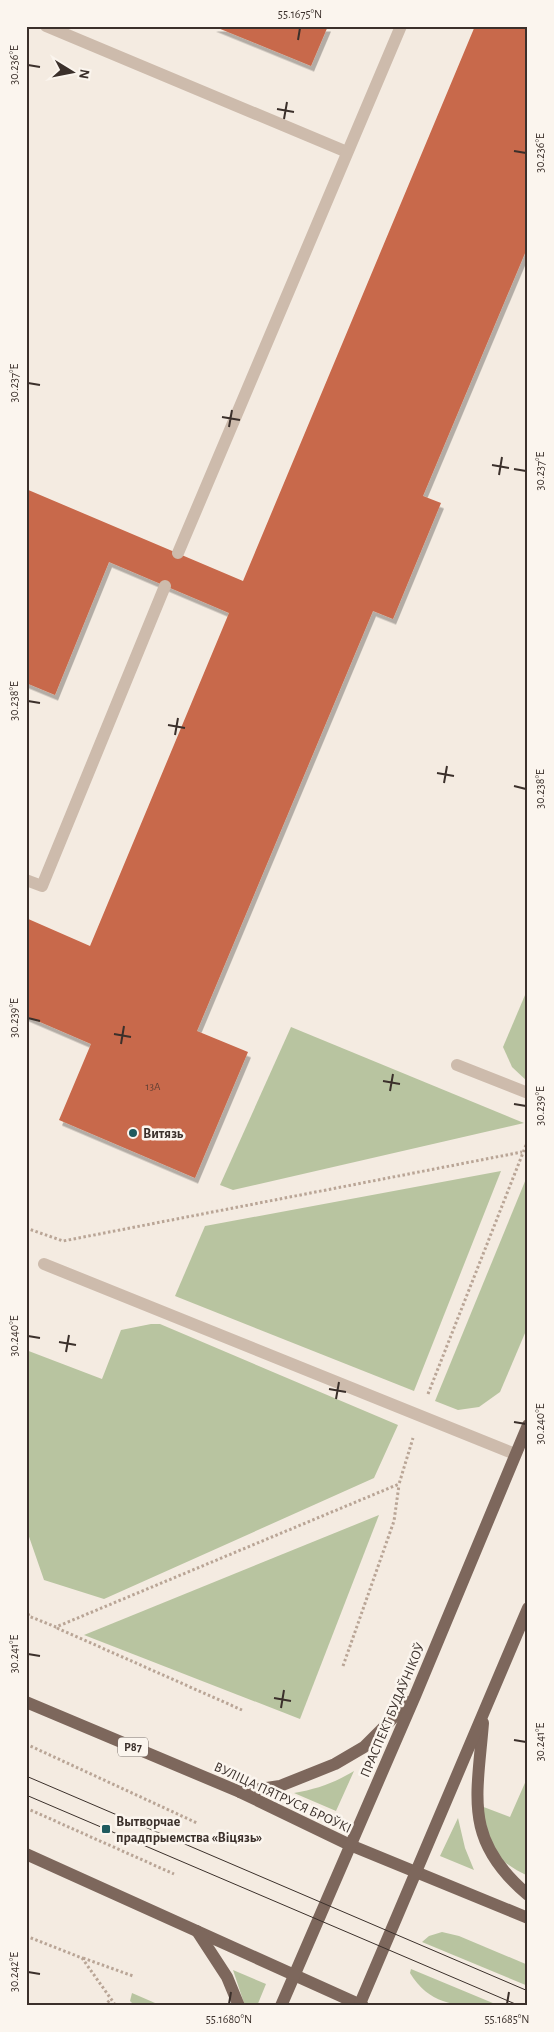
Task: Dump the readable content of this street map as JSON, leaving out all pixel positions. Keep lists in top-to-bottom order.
{
  "streets": {
    "main road": ["ПРАСПЕКТ БУДАЎНІКОЎ", "Р87", "ВУЛІЦА ПЯТРУСЯ БРОЎКІ"]
  },
  "crossings": [
    ["ПРАСПЕКТ БУДАЎНІКОЎ", "ВУЛІЦА ПЯТРУСЯ БРОЎКІ"]
  ],
  "places": {
    "other": ["Витязь"],
    "transit": ["Вытворчае прадпрыемства «Віцязь»"]
  },
  "house_numbers": ["13А"],
  "north": "right",
  "coordinates": [
    "55.1675°N",
    "30.236°E",
    "30.237°E",
    "30.238°E",
    "30.239°E",
    "30.240°E",
    "30.241°E",
    "30.242°E",
    "55.1680°N",
    "55.1685°N"
  ]
}
